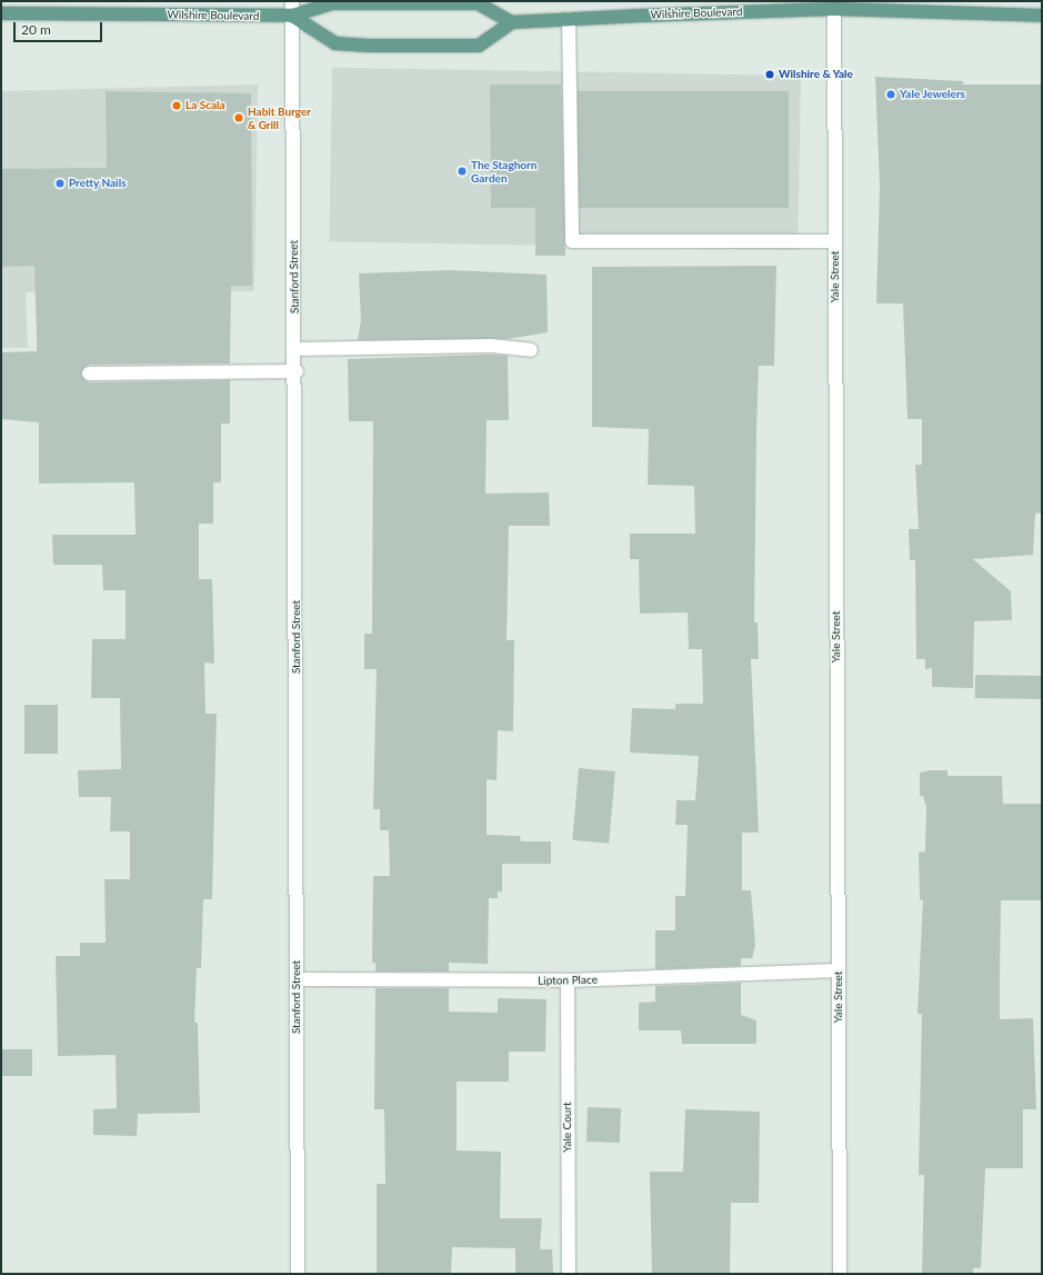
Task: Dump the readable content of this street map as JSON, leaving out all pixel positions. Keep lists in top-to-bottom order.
{
  "streets": {
    "main road": ["Wilshire Boulevard"],
    "street": [
      "Stanford Street",
      "Yale Street",
      "Lipton Place",
      "Yale Court"
    ]
  },
  "crossings": [
    ["Wilshire Boulevard", "Stanford Street"],
    ["Wilshire Boulevard", "Yale Street"],
    ["Stanford Street", "Lipton Place"],
    ["Yale Street", "Lipton Place"],
    ["Lipton Place", "Yale Court"]
  ],
  "places": [
    "Wilshire & Yale",
    "Yale Jewelers",
    "La Scala",
    "Habit Burger & Grill",
    "The Staghorn Garden",
    "Pretty Nails"
  ],
  "scale_bar": "20 m"
}
